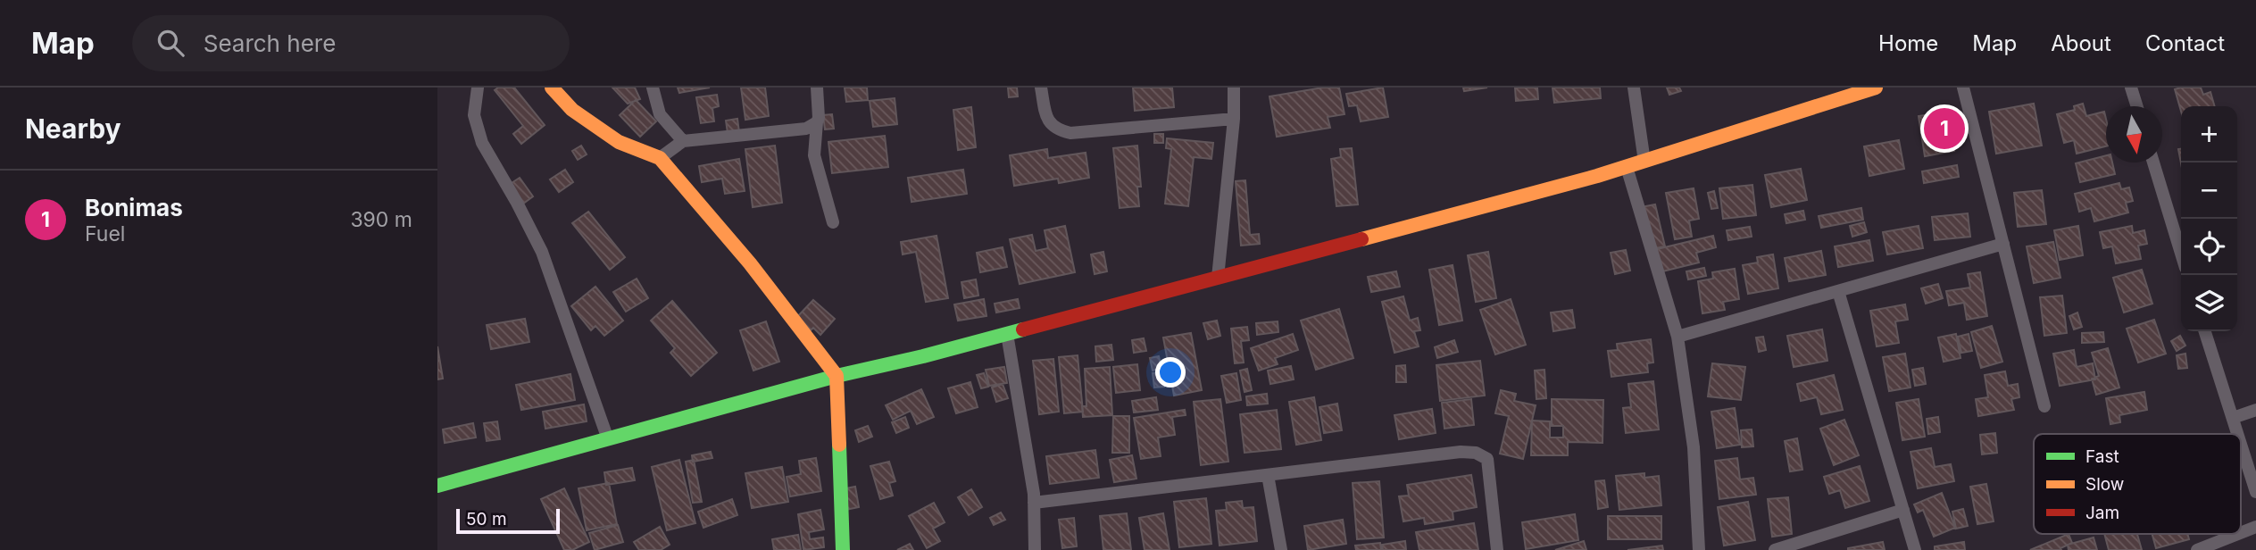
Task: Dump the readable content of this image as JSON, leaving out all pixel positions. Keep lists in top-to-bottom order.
{
  "legend": ["Fast", "Slow", "Jam"],
  "scale_bar": "50 m",
  "north": "bottom",
  "page": {
    "header": "Map",
    "search": "Search here",
    "nav": [
      "Home",
      "Map",
      "About",
      "Contact"
    ],
    "heading": "Nearby",
    "pins": "1",
    "map_buttons": ["+", "−"],
    "list": [
      {
        "mark": "1",
        "name": "Bonimas",
        "note": "Fuel",
        "value": "390 m"
      }
    ],
    "scale": "50 m"
  }
}
